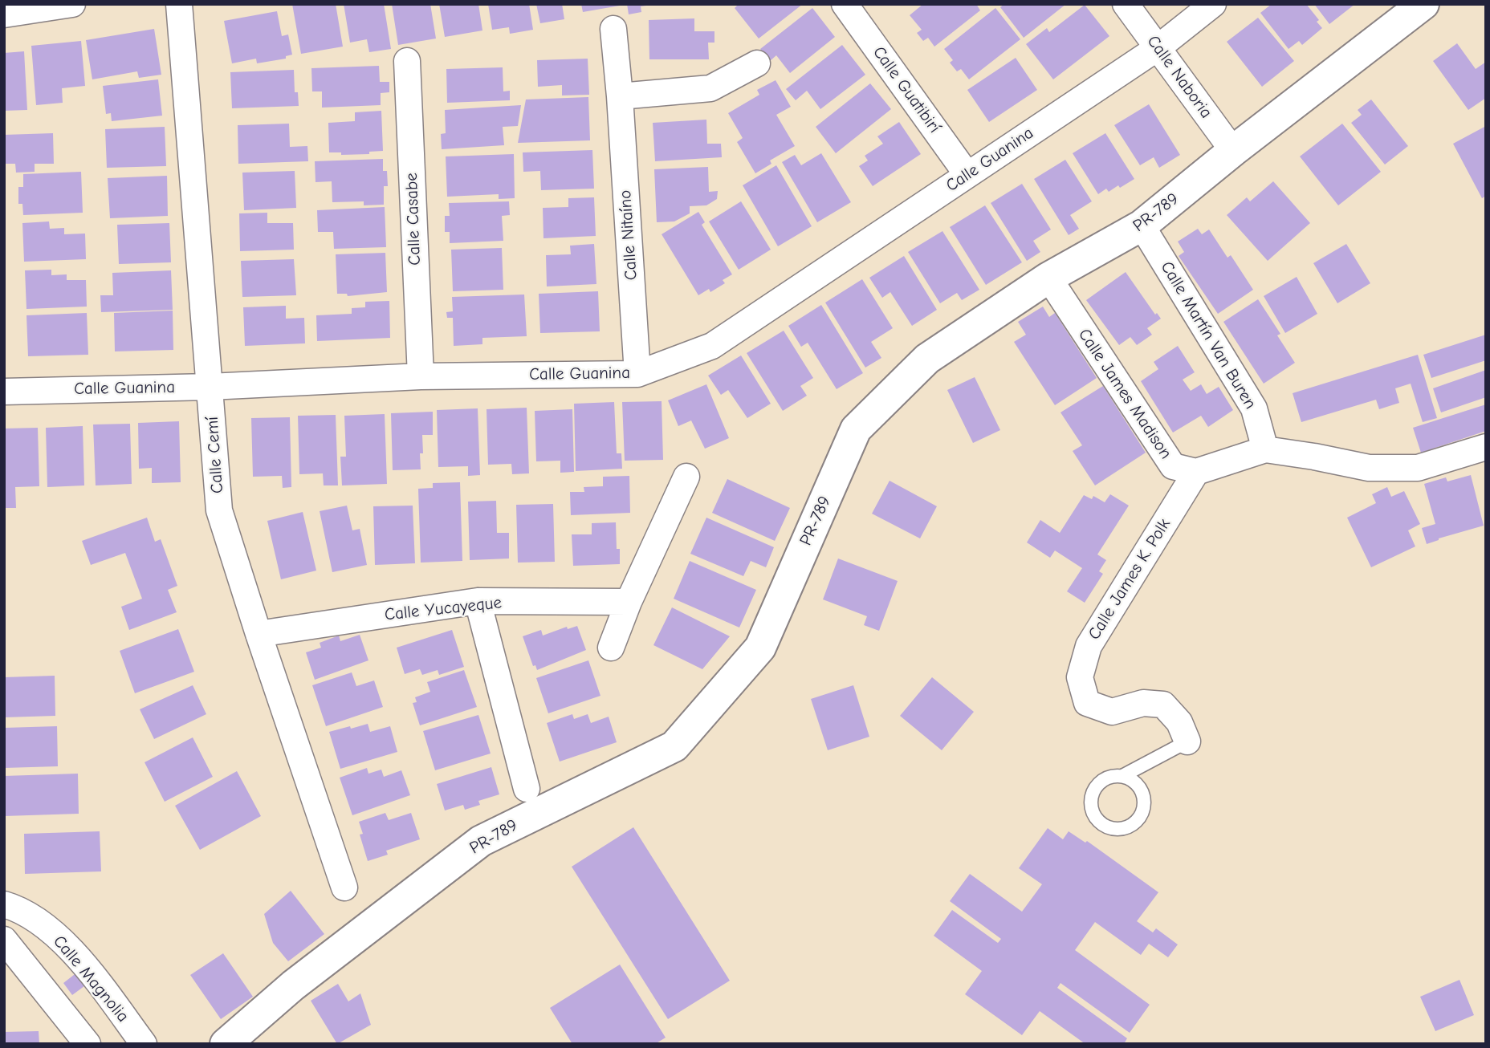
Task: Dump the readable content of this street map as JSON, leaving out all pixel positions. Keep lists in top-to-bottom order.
{
  "streets": {
    "street": [
      "Calle Naboria",
      "Calle Guatibirí",
      "Calle Guanina",
      "PR-789",
      "Calle Casabe",
      "Calle Nitaíno",
      "Calle Martín Van Buren",
      "Calle James Madison",
      "Calle Cemí",
      "Calle James K. Polk",
      "Calle Yucayeque",
      "Calle Magnolia"
    ]
  },
  "crossings": [
    ["Calle Naboria", "Calle Guanina"],
    ["Calle Naboria", "PR-789"],
    ["Calle Guatibirí", "Calle Guanina"],
    ["Calle Guanina", "Calle Casabe"],
    ["Calle Guanina", "Calle Nitaíno"],
    ["Calle Guanina", "Calle Cemí"],
    ["PR-789", "Calle Martín Van Buren"],
    ["PR-789", "Calle James Madison"],
    ["Calle James Madison", "Calle James K. Polk"],
    ["Calle Cemí", "Calle Yucayeque"]
  ]
}
